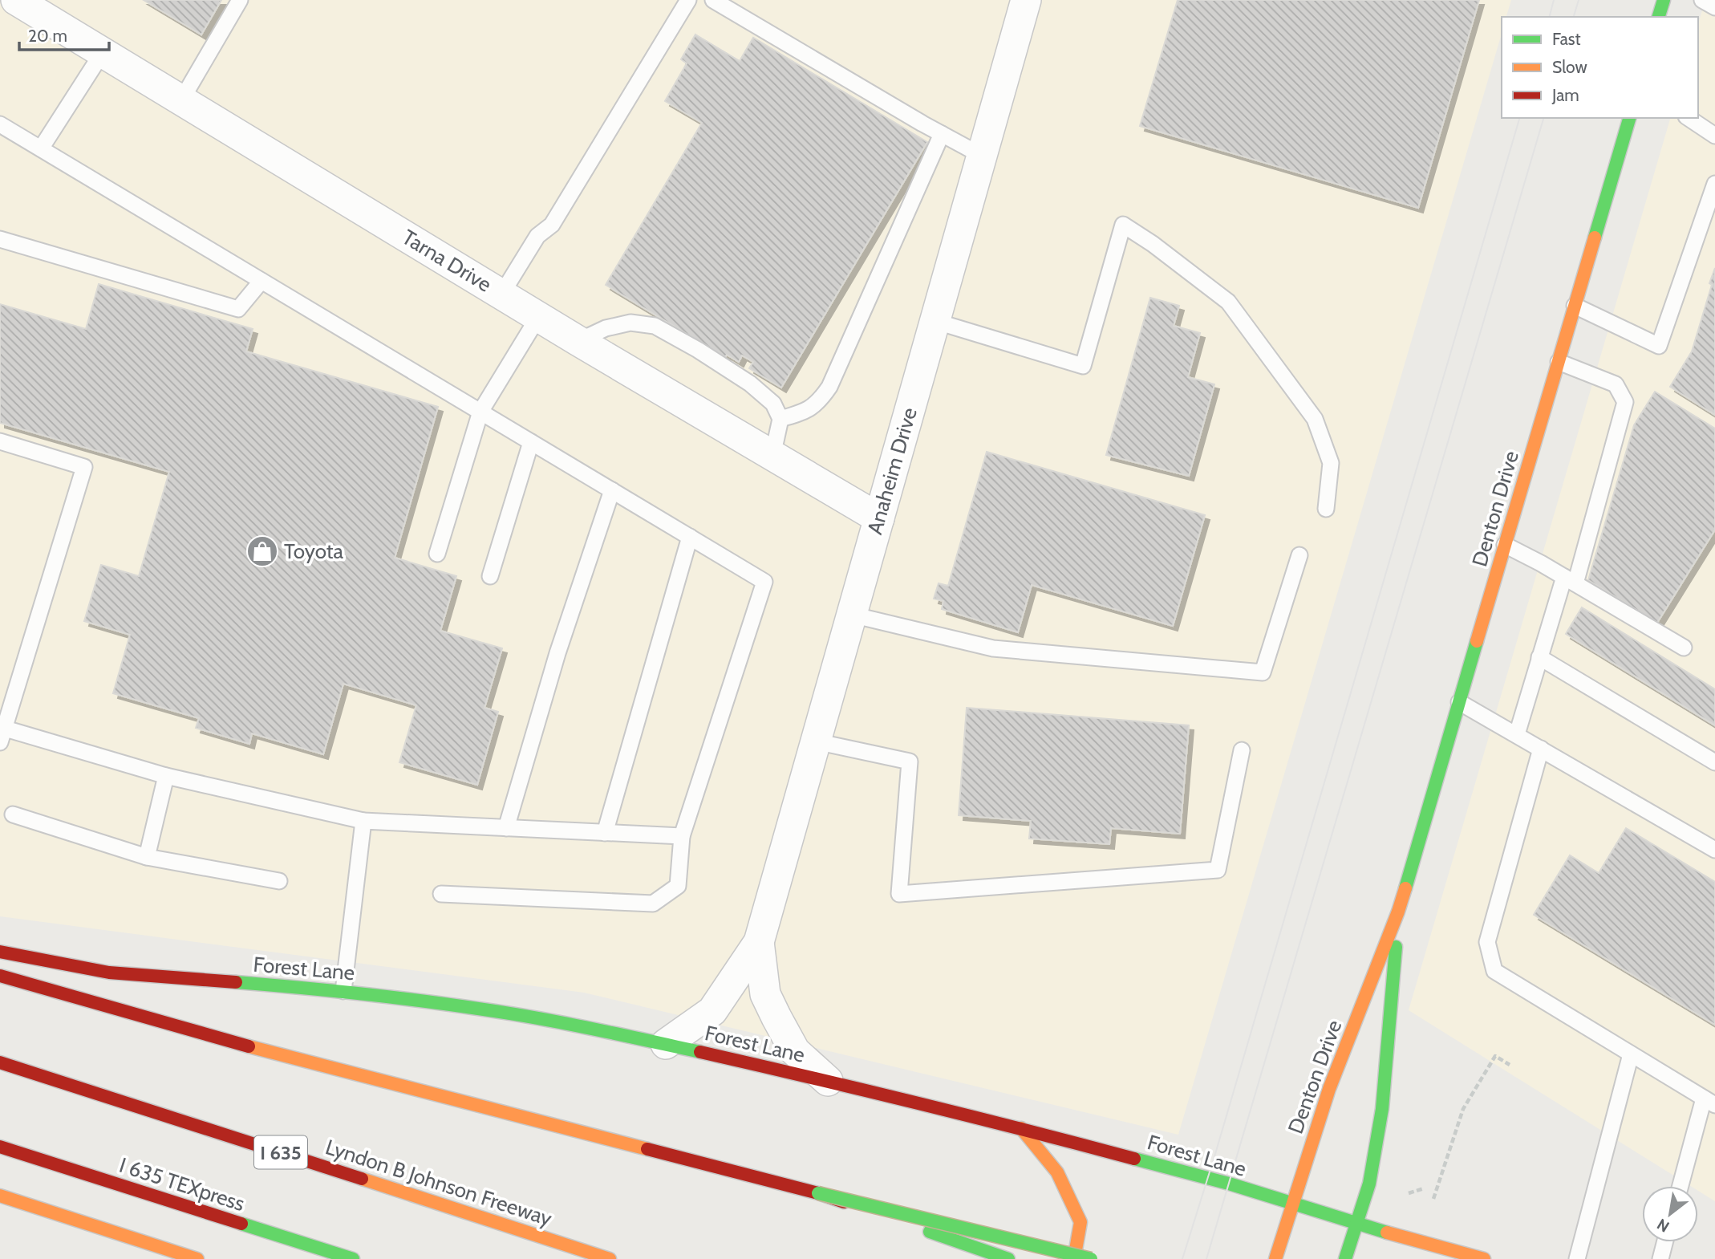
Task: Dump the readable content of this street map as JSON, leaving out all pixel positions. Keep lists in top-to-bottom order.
{
  "streets": {
    "main road": [
      "Denton Drive",
      "Forest Lane",
      "I 635",
      "Lyndon B Johnson Freeway",
      "I 635 TEXpress"
    ],
    "street": ["Tarna Drive", "Anaheim Drive"]
  },
  "crossings": [
    ["Tarna Drive", "Anaheim Drive"],
    ["Anaheim Drive", "Forest Lane"],
    ["Denton Drive", "Forest Lane"]
  ],
  "places": {
    "shop": ["Toyota"]
  },
  "legend": ["Fast", "Slow", "Jam"],
  "scale_bar": "20 m",
  "north": "bottom left"
}
